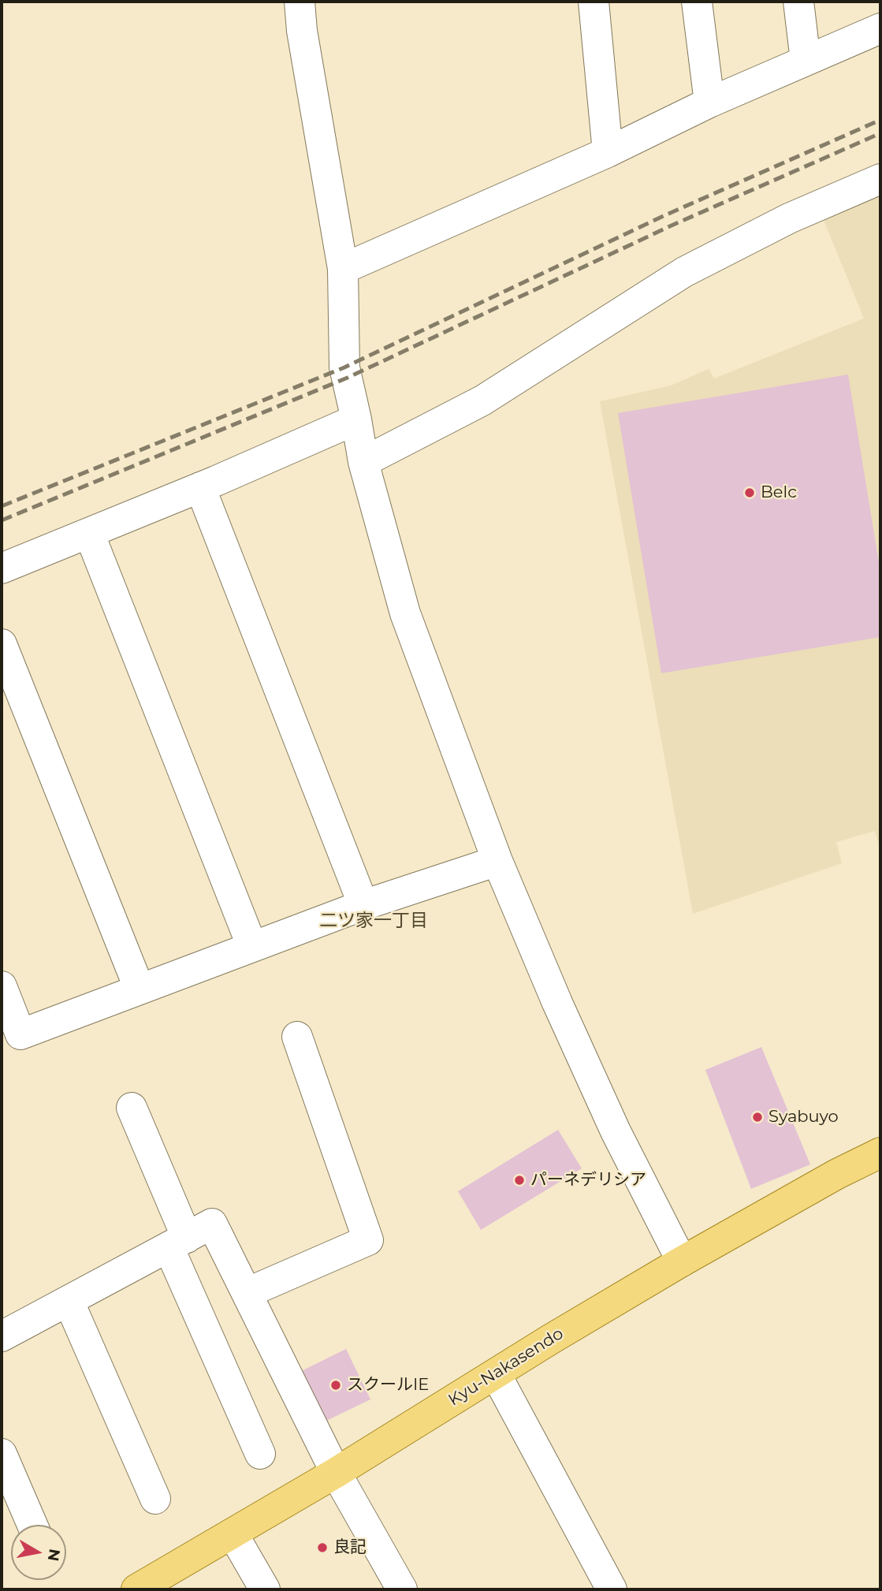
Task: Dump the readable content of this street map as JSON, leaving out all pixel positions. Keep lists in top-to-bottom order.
{
  "streets": {
    "main road": ["Kyu-Nakasendo"]
  },
  "districts": ["二ツ家一丁目"],
  "places": [
    "Belc",
    "Syabuyo",
    "パーネデリシア",
    "スクールIE",
    "良記"
  ],
  "north": "right"
}
